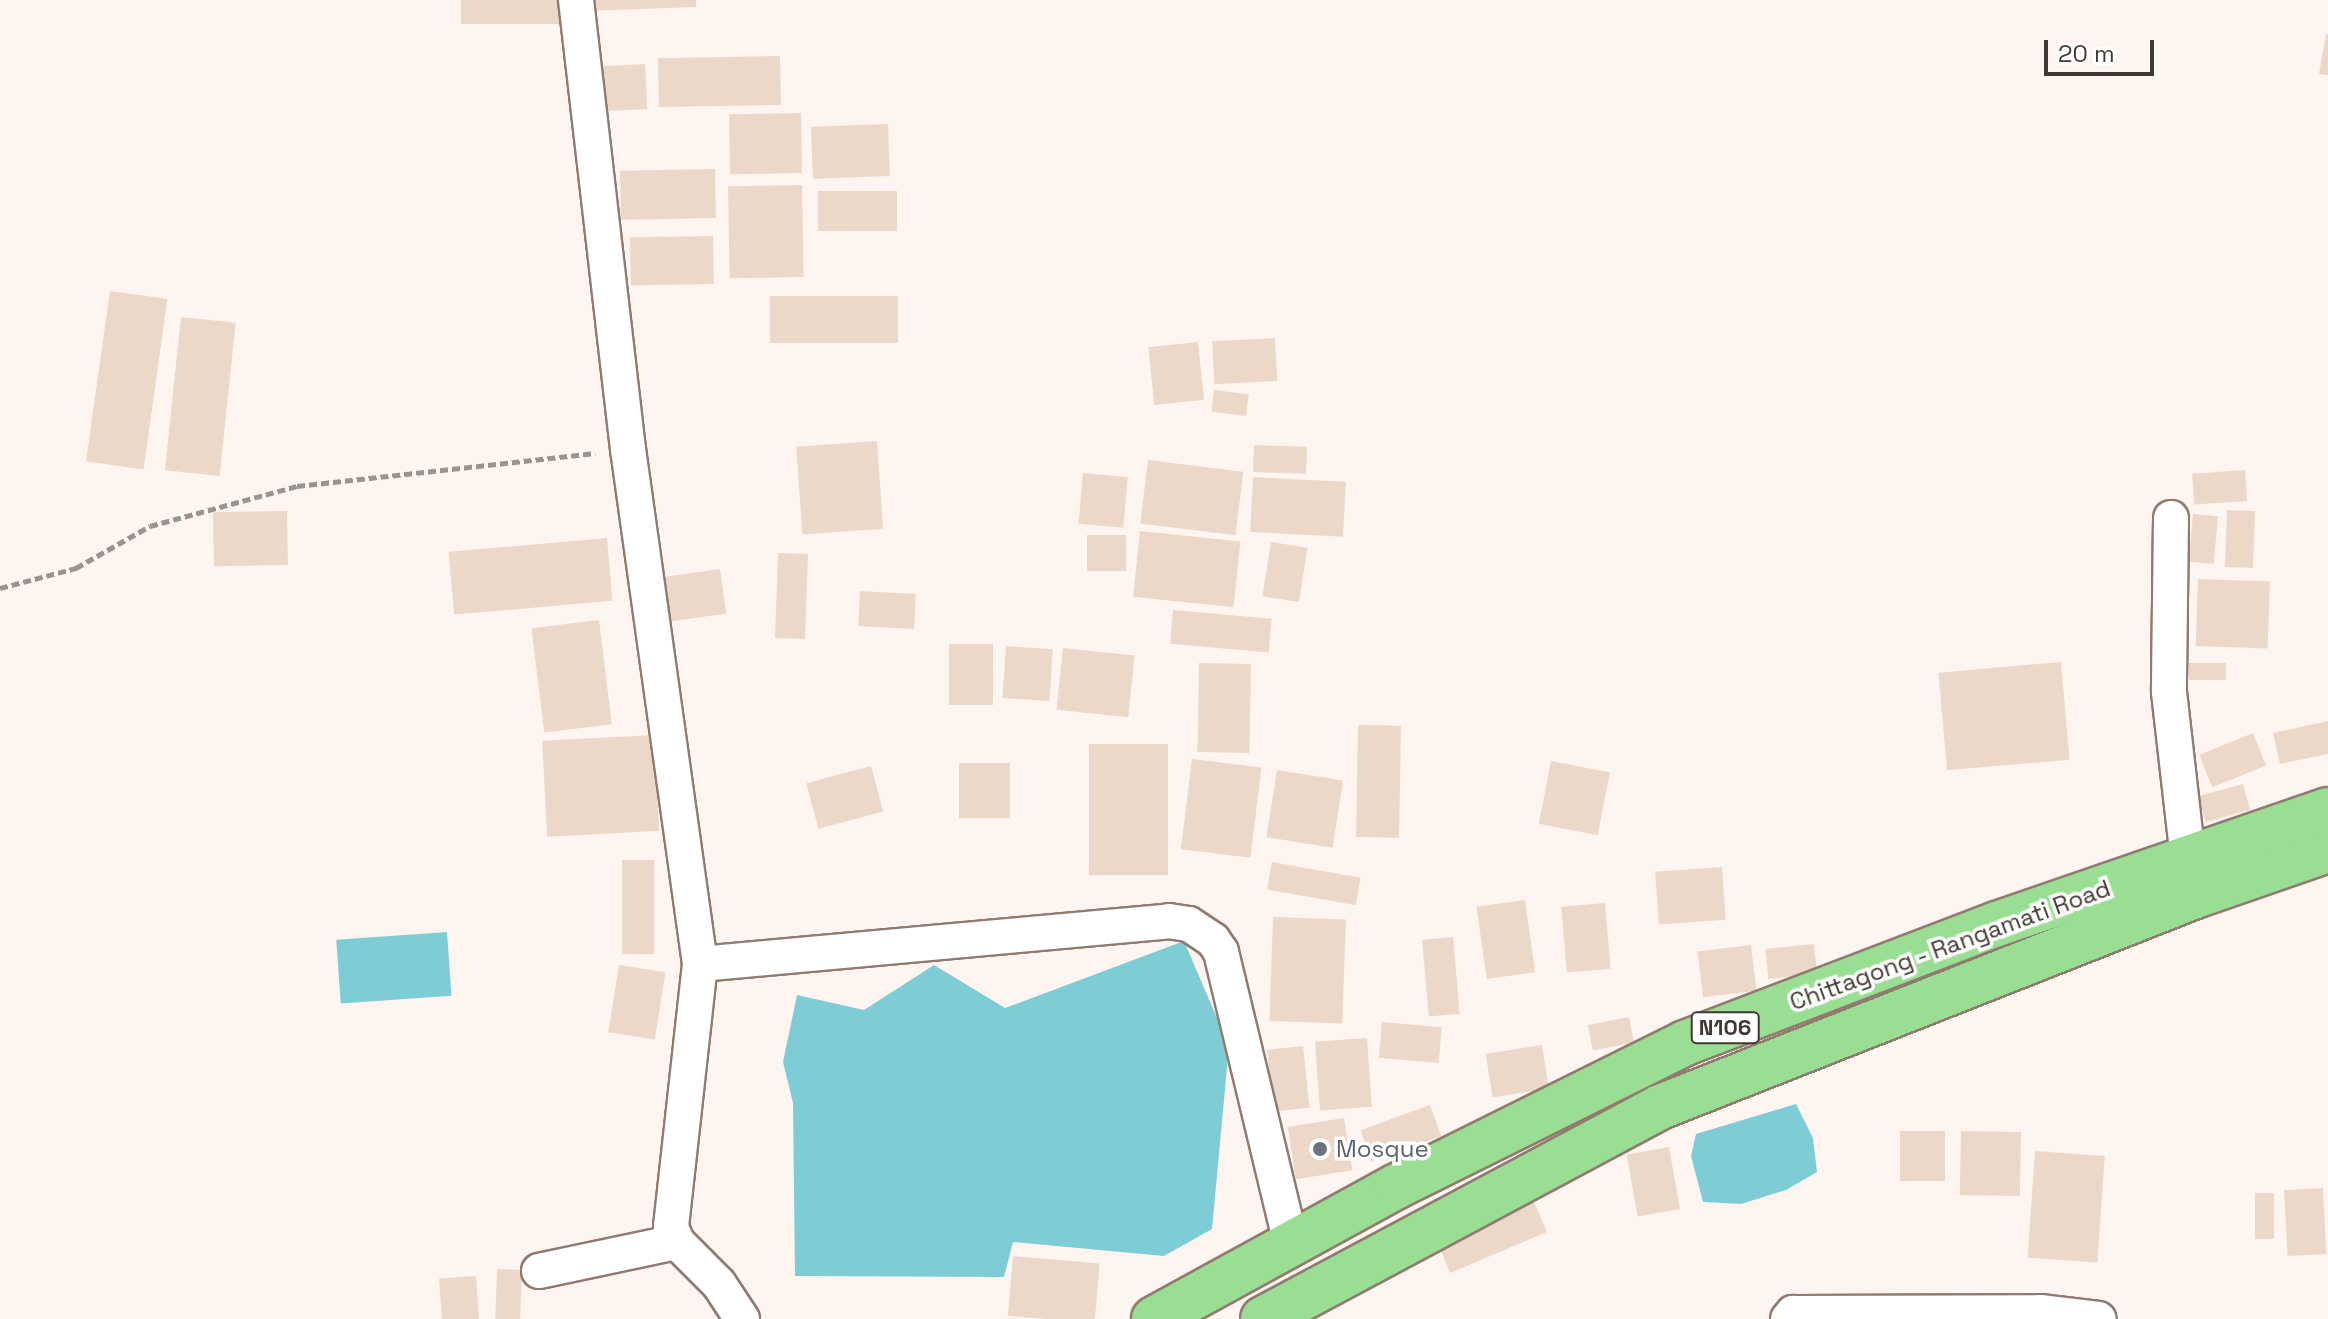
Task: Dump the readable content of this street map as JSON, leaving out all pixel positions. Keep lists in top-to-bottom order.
{
  "streets": {
    "highway": ["Chittagong - Rangamati Road", "N106"]
  },
  "places": ["Mosque"],
  "scale_bar": "20 m"
}
